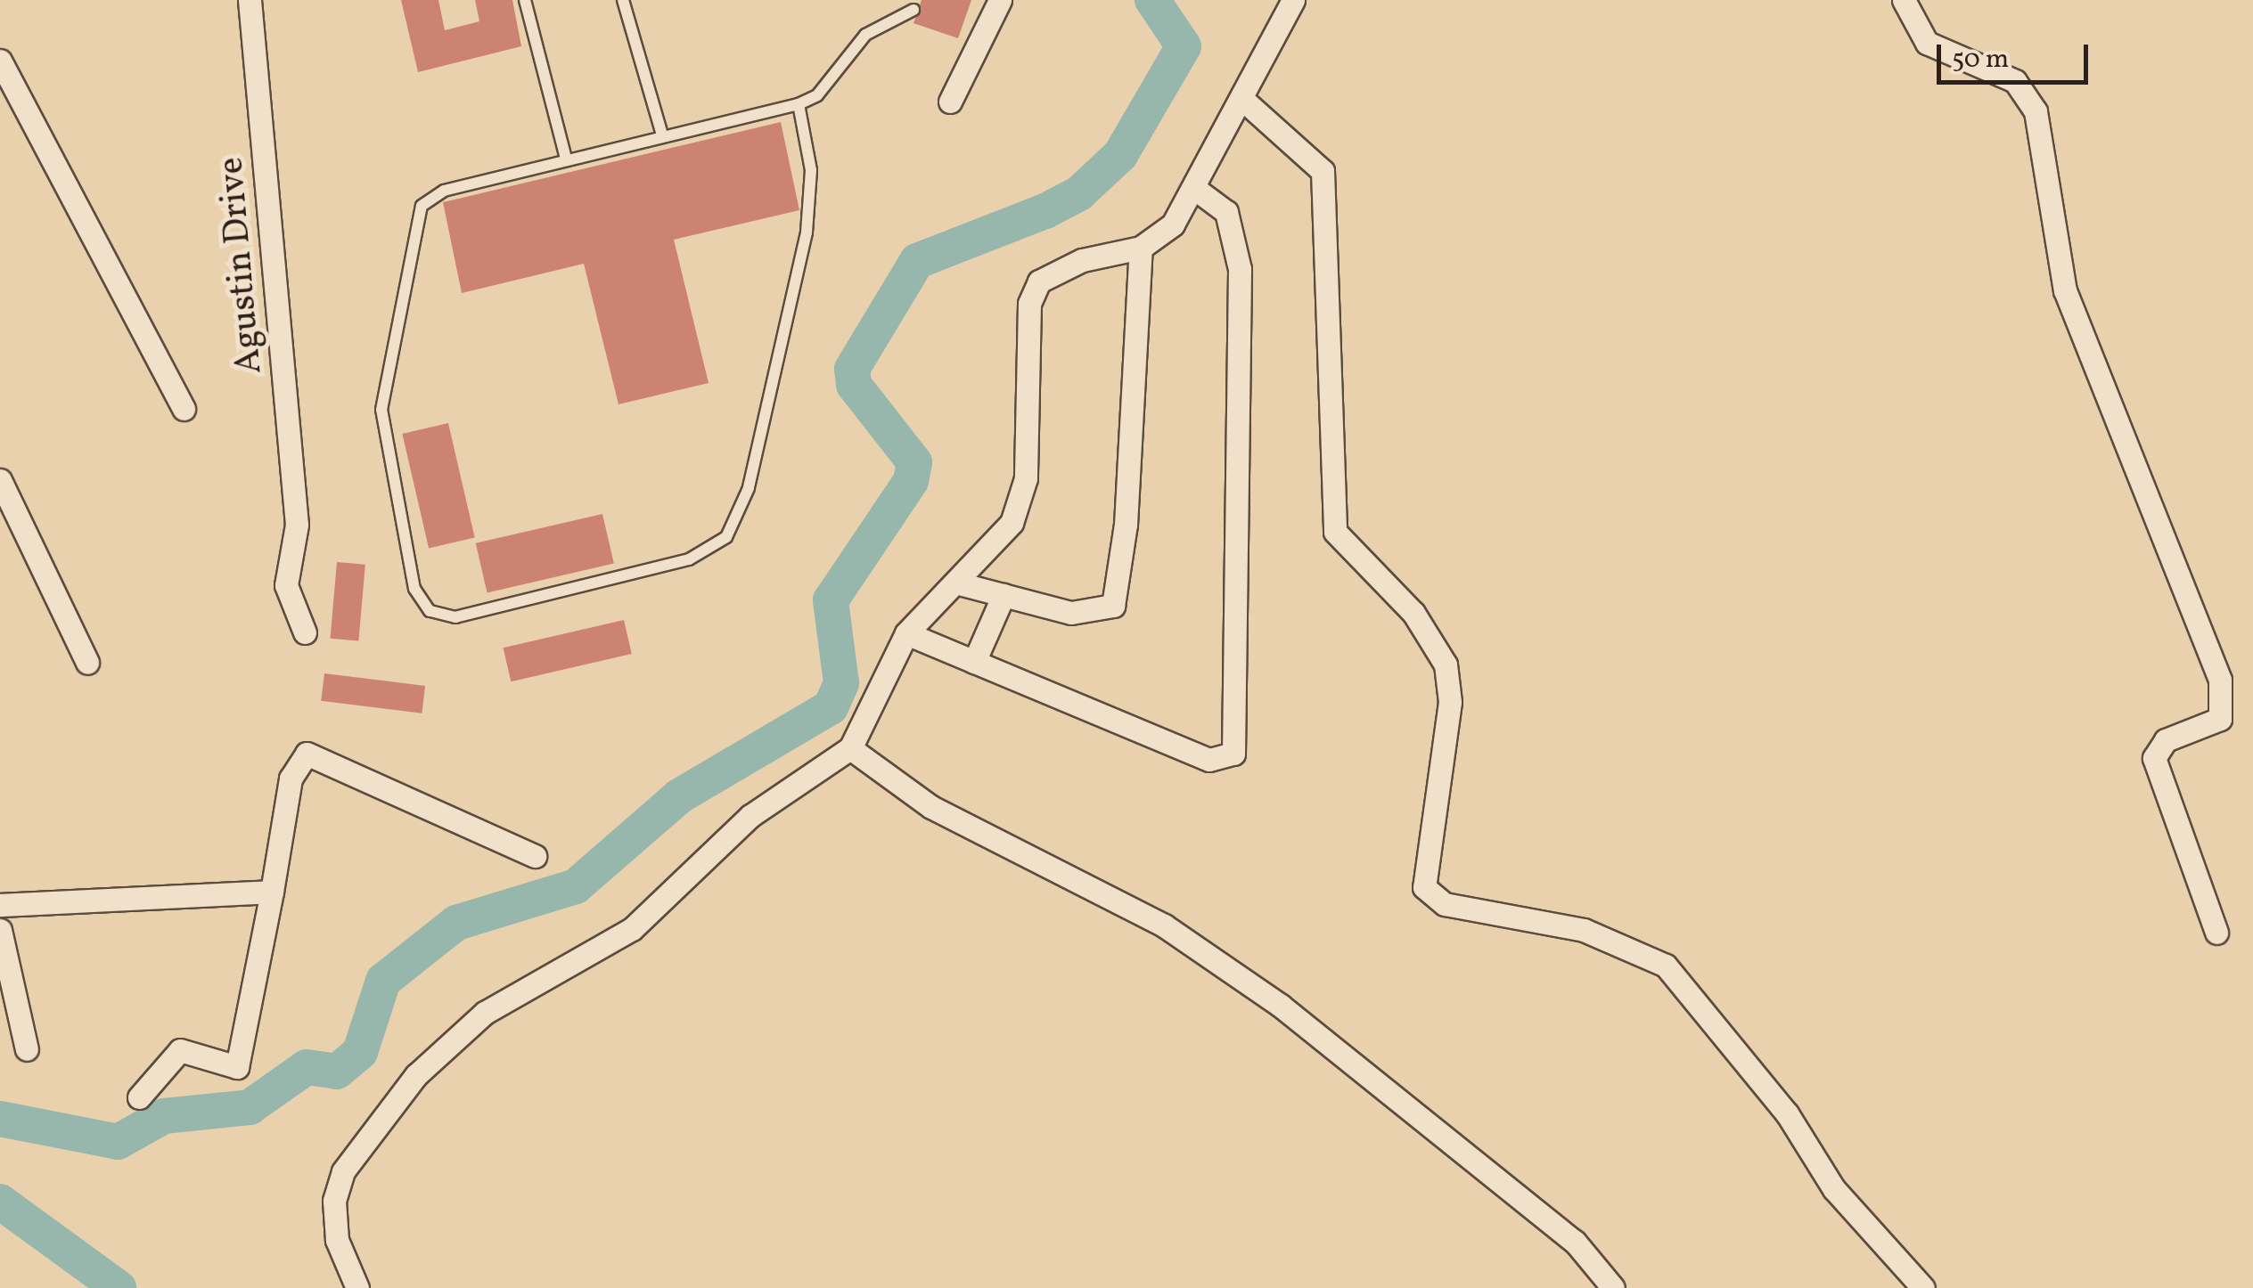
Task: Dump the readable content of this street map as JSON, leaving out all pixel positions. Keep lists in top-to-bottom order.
{
  "streets": {
    "street": ["Agustin Drive"]
  },
  "scale_bar": "50 m"
}
